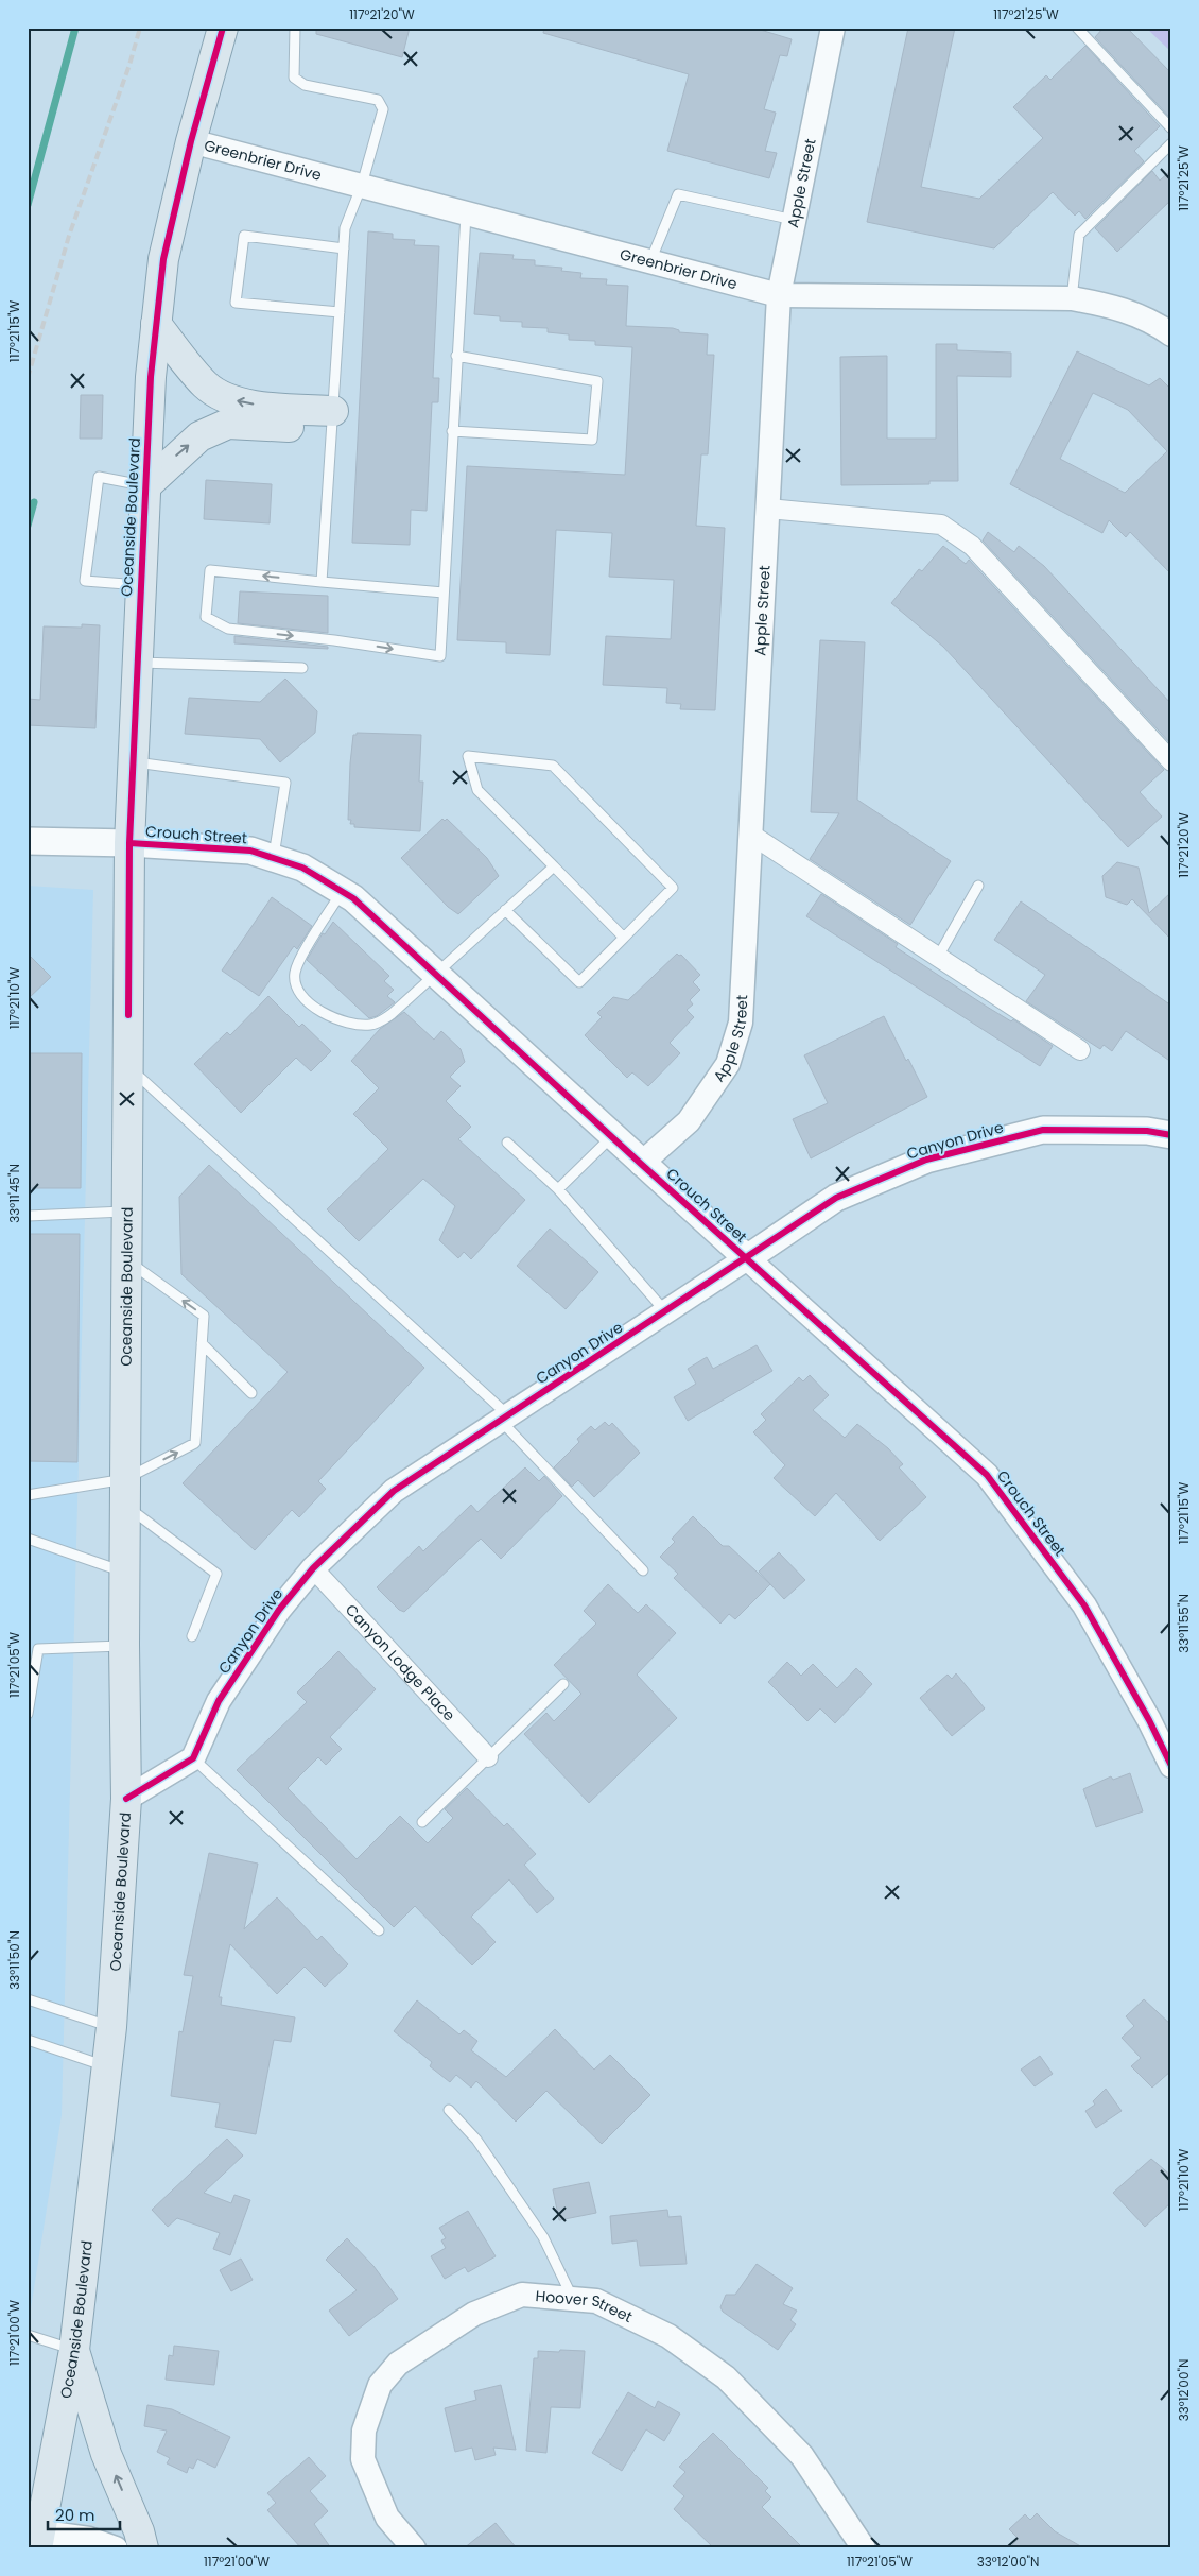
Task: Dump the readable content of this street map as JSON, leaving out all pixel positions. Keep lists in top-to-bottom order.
{
  "streets": {
    "main road": ["Oceanside Boulevard", "Crouch Street", "Canyon Drive"],
    "street": [
      "Greenbrier Drive",
      "Apple Street",
      "Canyon Lodge Place",
      "Hoover Street"
    ]
  },
  "crossings": [
    ["Greenbrier Drive", "Apple Street"],
    ["Greenbrier Drive", "Oceanside Boulevard"],
    ["Apple Street", "Crouch Street"],
    ["Oceanside Boulevard", "Crouch Street"],
    ["Crouch Street", "Canyon Drive"],
    ["Canyon Drive", "Canyon Lodge Place"]
  ],
  "scale_bar": "20 m",
  "coordinates": [
    "117°21'20\"W",
    "117°21'25\"W",
    "117°21'15\"W",
    "117°21'10\"W",
    "33°11'45\"N",
    "33°11'55\"N",
    "117°21'05\"W",
    "33°11'50\"N",
    "117°21'00\"W",
    "33°12'00\"N"
  ]
}
